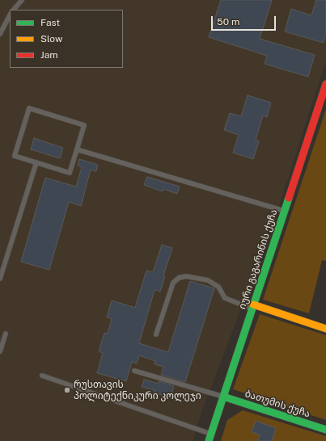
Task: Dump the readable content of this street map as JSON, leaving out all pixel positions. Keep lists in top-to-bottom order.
{
  "streets": {
    "street": ["იური გაგარინის ქუჩა", "ბათუმის ქუჩა"]
  },
  "crossings": [
    ["იური გაგარინის ქუჩა", "ბათუმის ქუჩა"]
  ],
  "places": ["რუსთავის პოლიტექნიკური კოლეჯი"],
  "legend": ["Fast", "Slow", "Jam"],
  "scale_bar": "50 m"
}
